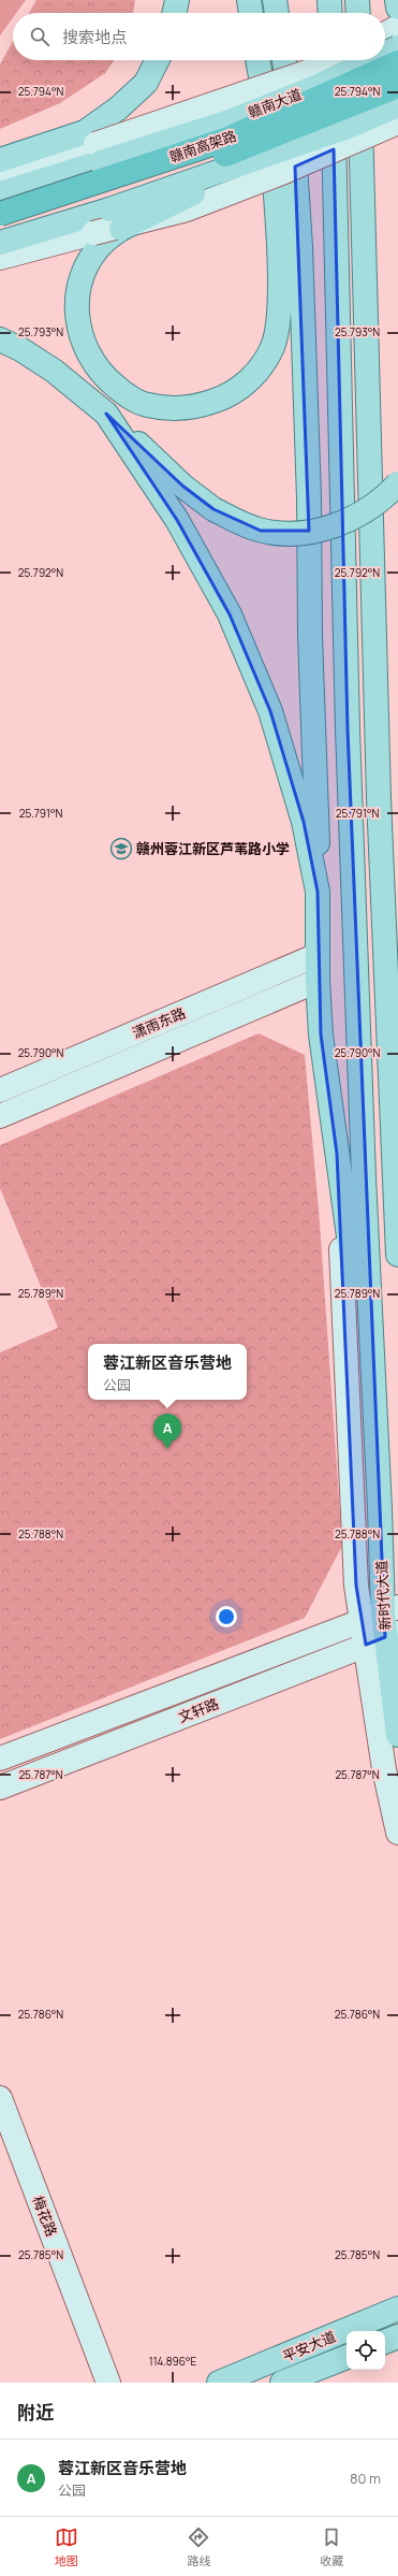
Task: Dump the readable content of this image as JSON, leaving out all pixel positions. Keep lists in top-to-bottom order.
{
  "streets": {
    "highway": ["赣南高架路"],
    "main road": ["赣南大道", "新时代大道", "平安大道"],
    "street": ["潇雨东路", "文轩路", "梅花路"]
  },
  "crossings": [
    ["新时代大道", "文轩路"]
  ],
  "places": {
    "school or university": ["赣州蓉江新区芦苇路小学"]
  },
  "page": {
    "search": "搜索地点",
    "popup": ["蓉江新区音乐营地", "公园"],
    "pins": "A",
    "heading": "附近",
    "list": [
      {
        "mark": "A",
        "name": "蓉江新区音乐营地",
        "note": "公园",
        "value": "80 m"
      }
    ],
    "nav": ["地图", "路线", "收藏"]
  },
  "coordinates": [
    "25.794°N",
    "25.793°N",
    "25.792°N",
    "25.791°N",
    "25.790°N",
    "25.789°N",
    "25.788°N",
    "25.787°N",
    "25.786°N",
    "25.785°N",
    "114.896°E"
  ]
}
